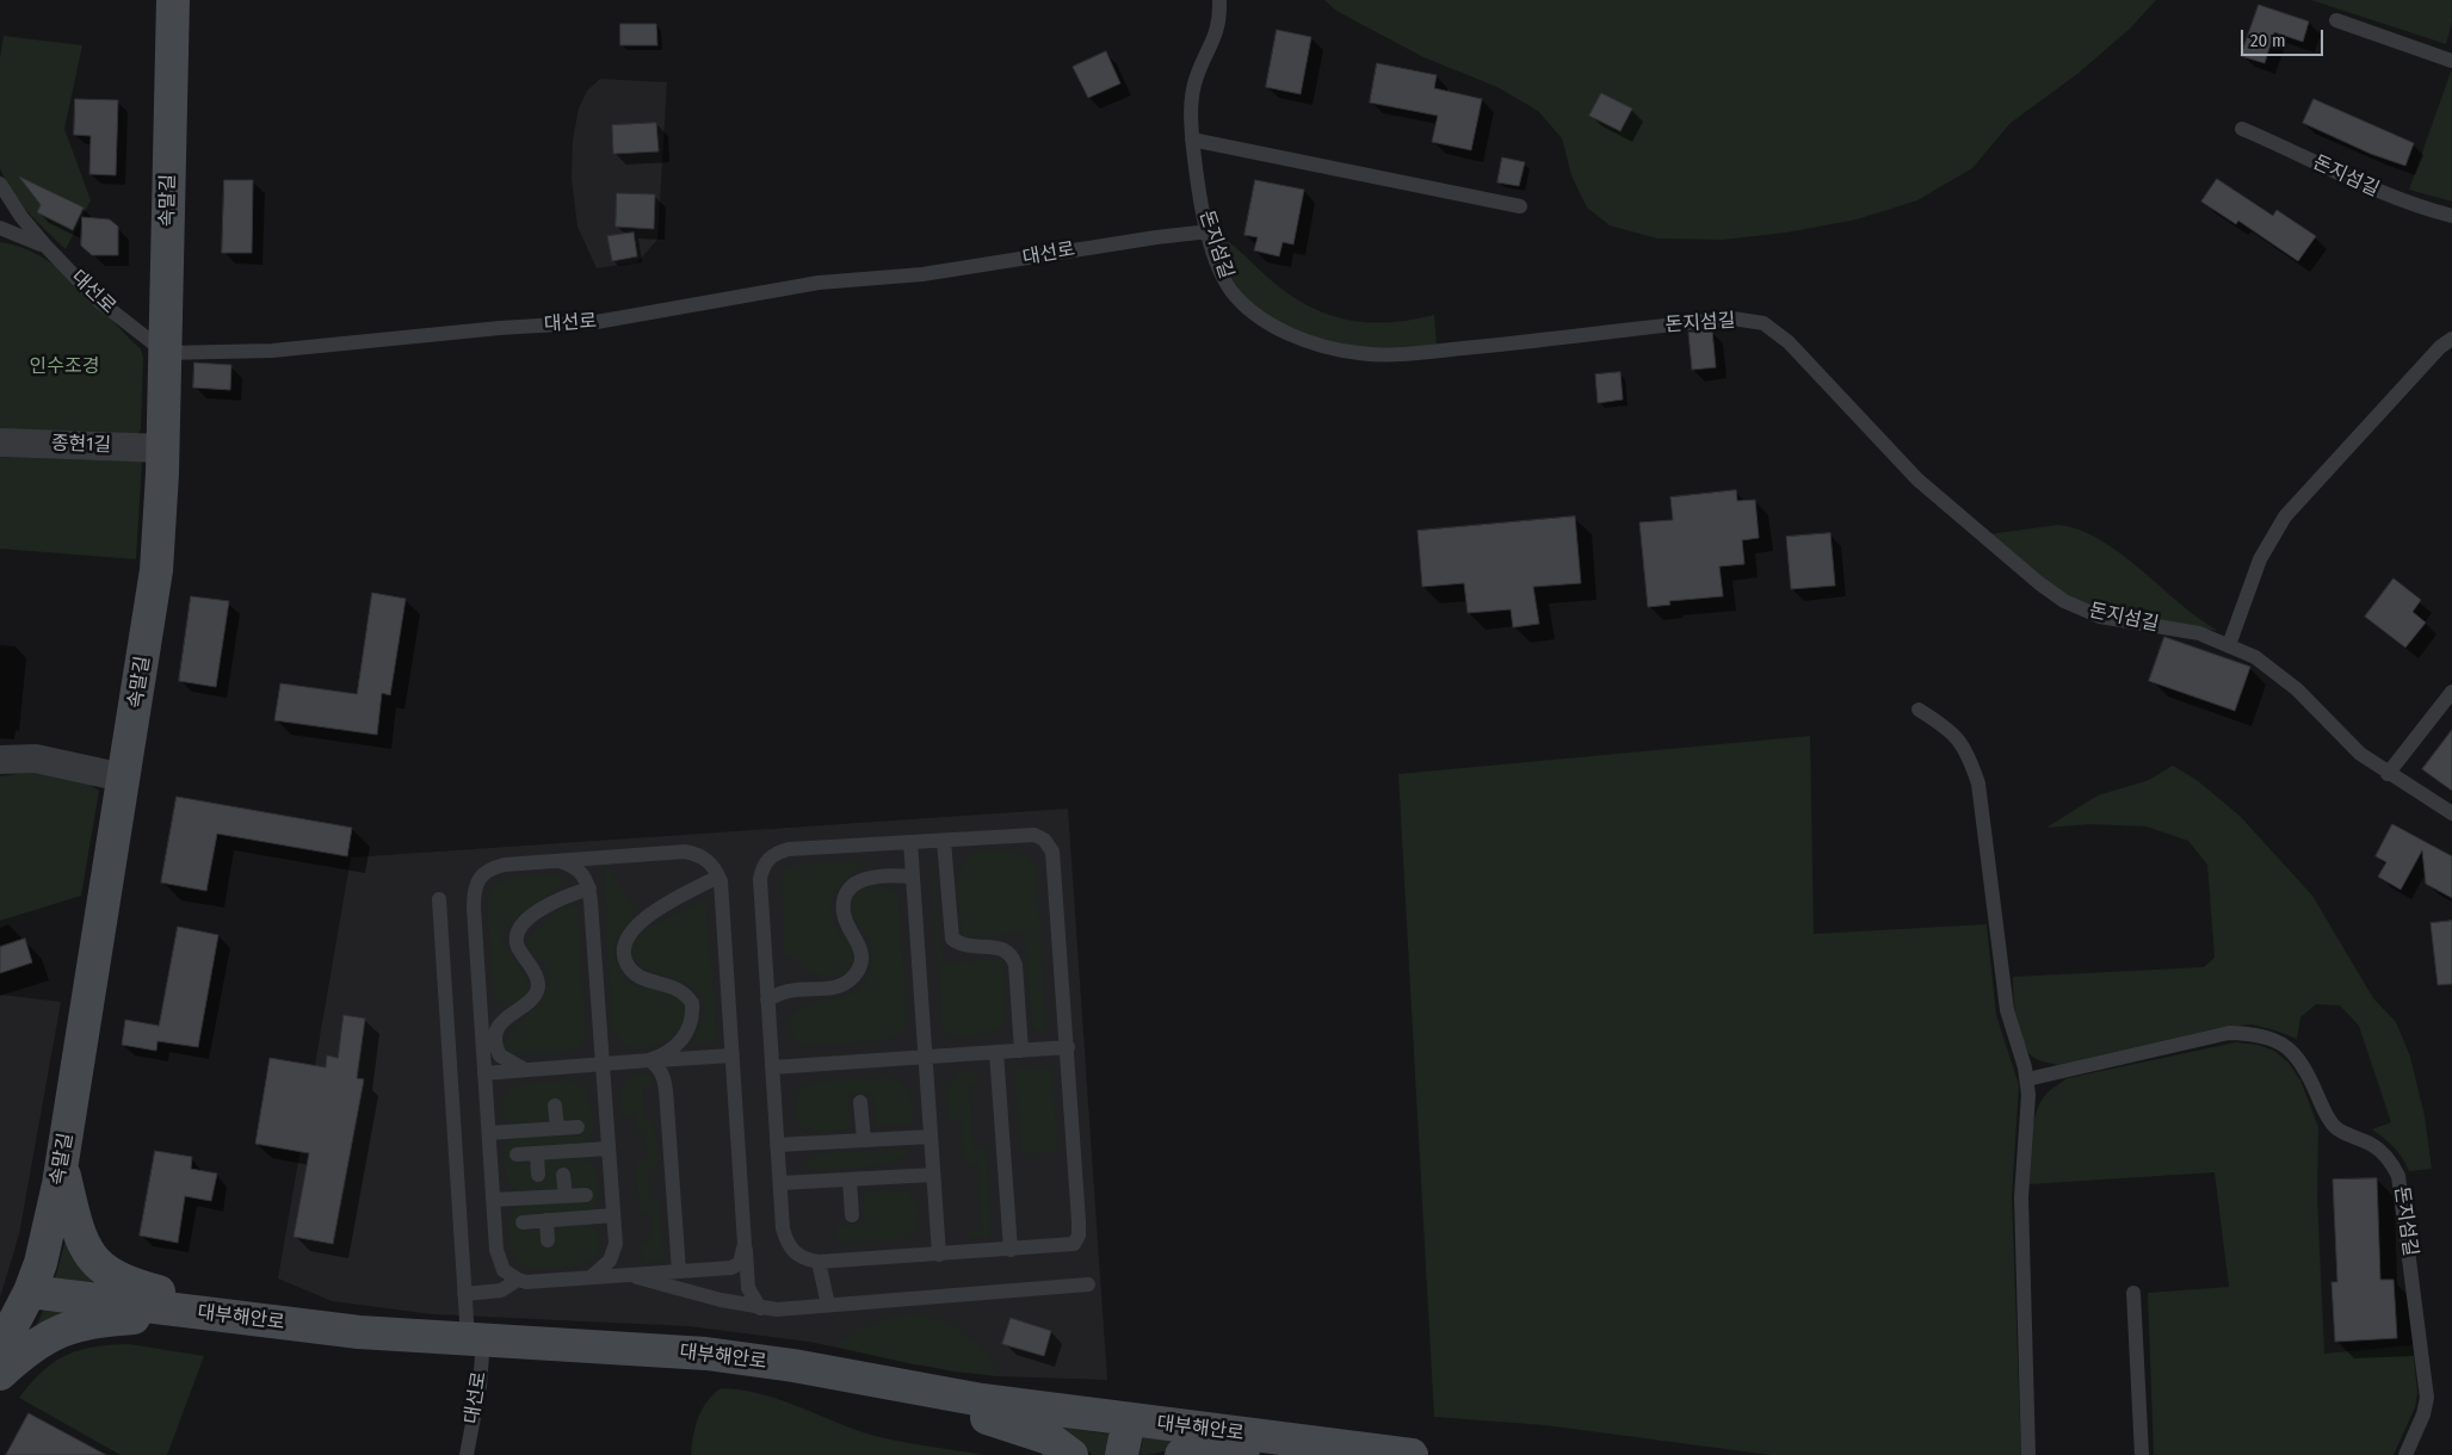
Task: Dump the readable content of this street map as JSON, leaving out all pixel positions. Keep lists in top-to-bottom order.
{
  "streets": {
    "street": ["속말길", "종현1길", "대부해안로"],
    "lane": ["돈지섬길", "대선로"]
  },
  "crossings": [
    ["돈지섬길", "대선로"],
    ["속말길", "대선로"],
    ["속말길", "종현1길"],
    ["속말길", "대부해안로"],
    ["대선로", "대부해안로"]
  ],
  "parks": ["인수조경"],
  "scale_bar": "20 m"
}
